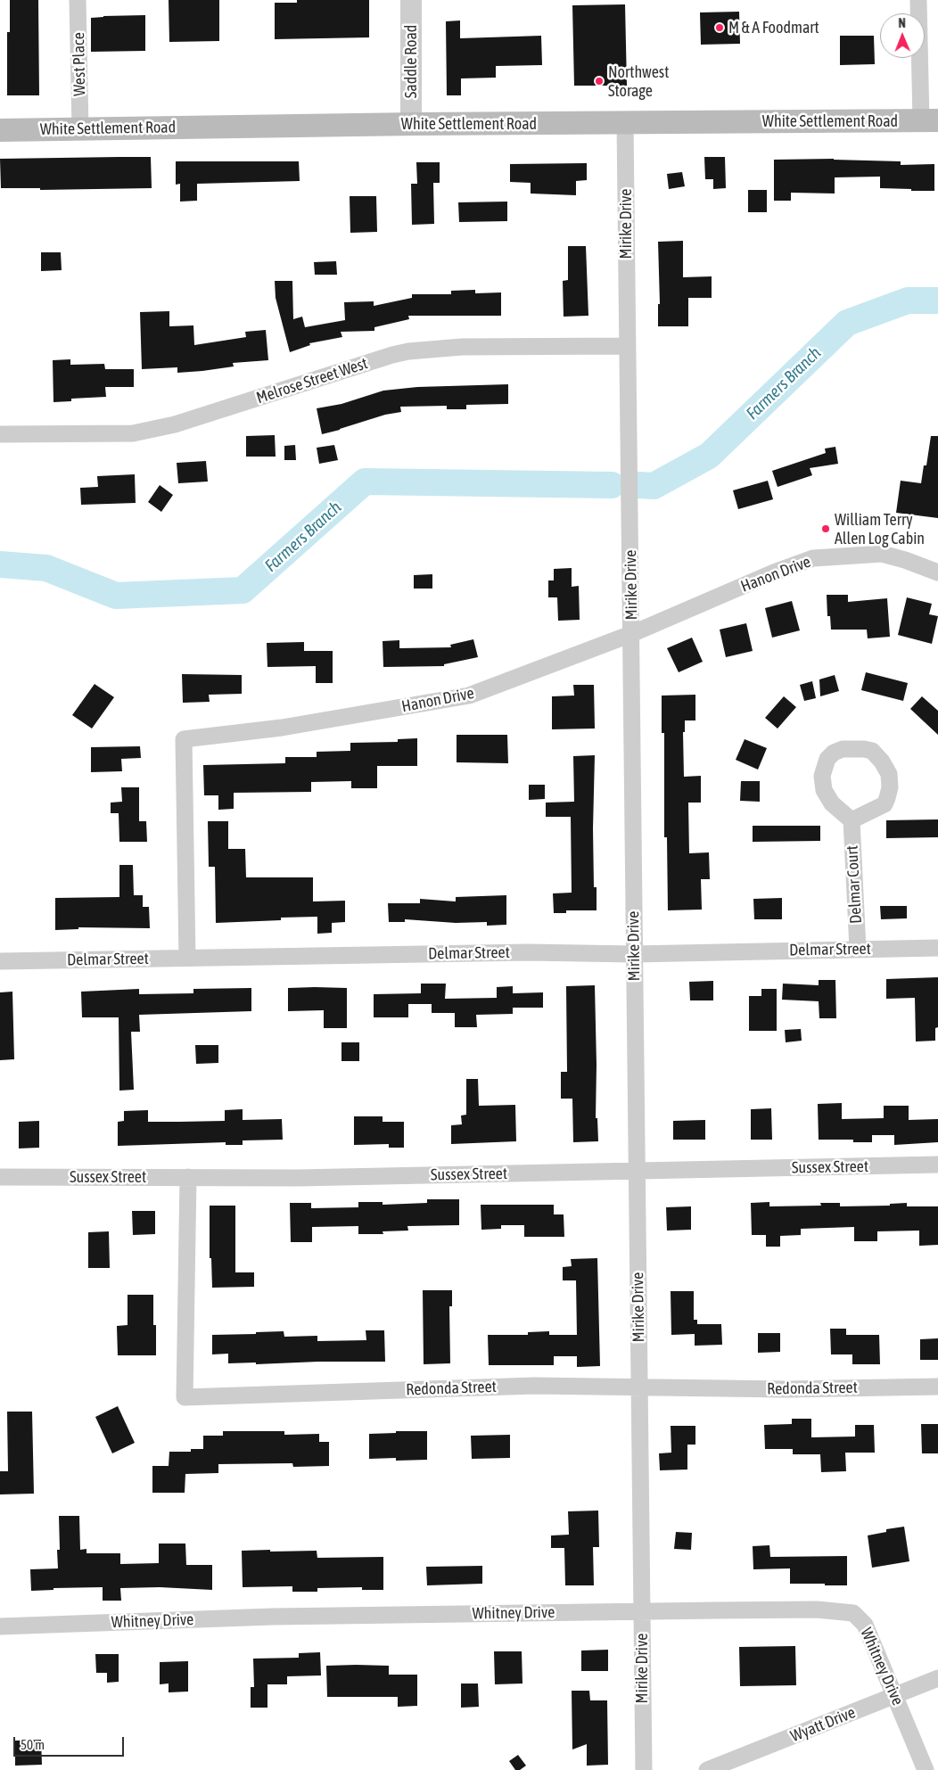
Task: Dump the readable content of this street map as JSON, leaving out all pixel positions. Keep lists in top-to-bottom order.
{
  "streets": {
    "main road": ["White Settlement Road"],
    "street": [
      "Saddle Road",
      "West Place",
      "Mirike Drive",
      "Melrose Street West",
      "Hanon Drive",
      "Delmar Court",
      "Delmar Street",
      "Sussex Street",
      "Redonda Street",
      "Whitney Drive",
      "Wyatt Drive"
    ]
  },
  "crossings": [
    ["Saddle Road", "White Settlement Road"],
    ["West Place", "White Settlement Road"],
    ["White Settlement Road", "Mirike Drive"],
    ["Mirike Drive", "Melrose Street West"],
    ["Mirike Drive", "Hanon Drive"],
    ["Mirike Drive", "Delmar Street"],
    ["Mirike Drive", "Sussex Street"],
    ["Mirike Drive", "Redonda Street"],
    ["Mirike Drive", "Whitney Drive"],
    ["Hanon Drive", "Delmar Street"],
    ["Delmar Court", "Delmar Street"],
    ["Sussex Street", "Redonda Street"],
    ["Whitney Drive", "Wyatt Drive"]
  ],
  "water": ["Farmers Branch"],
  "places": ["M & A Foodmart", "Northwest Storage", "William Terry Allen Log Cabin"],
  "scale_bar": "50 m",
  "north": "top"
}
